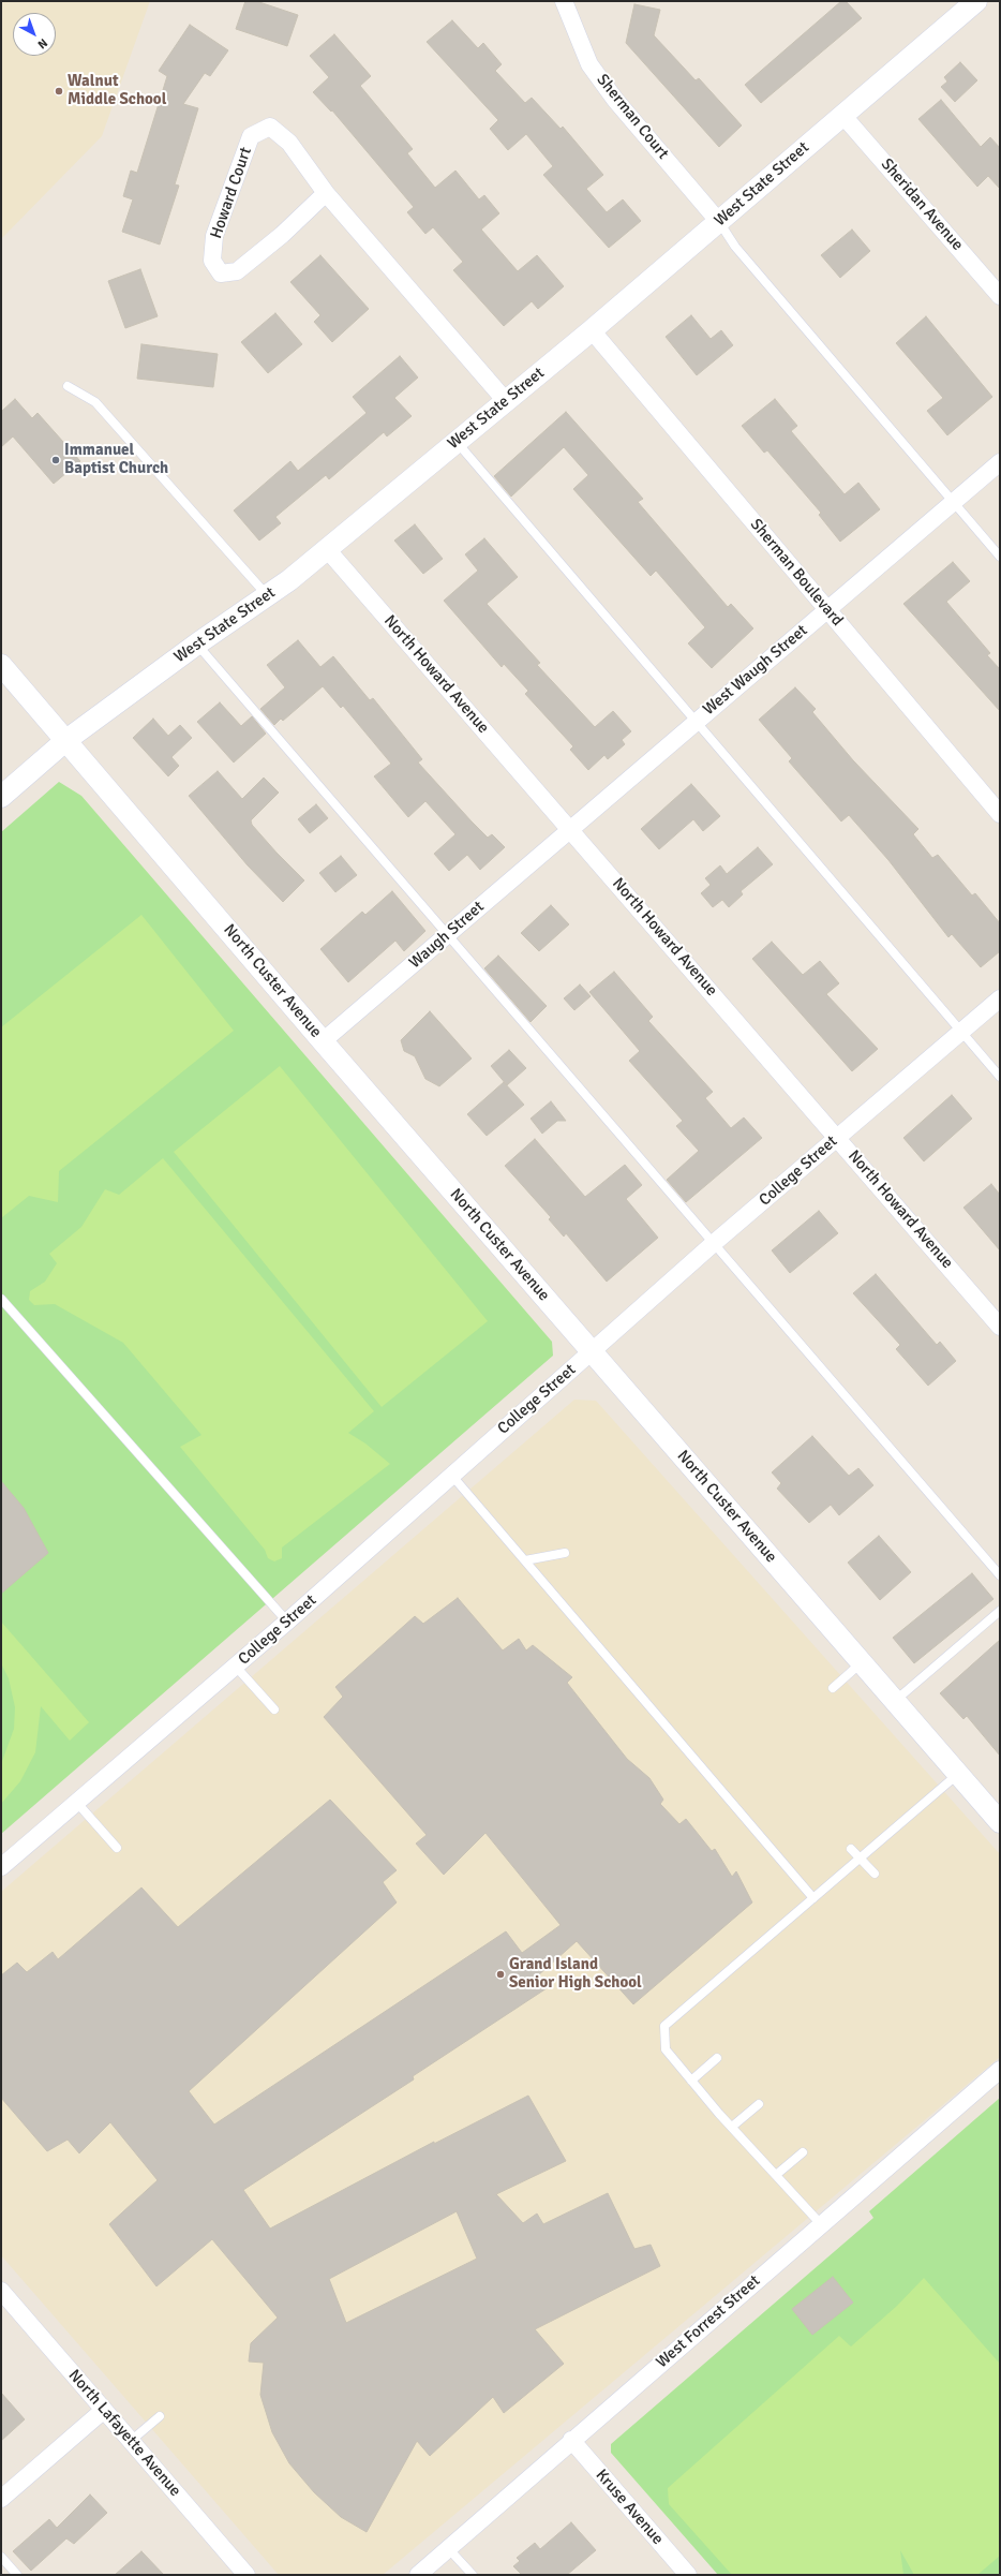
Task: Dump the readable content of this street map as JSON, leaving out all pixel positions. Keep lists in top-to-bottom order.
{
  "streets": {
    "street": [
      "Sherman Court",
      "West State Street",
      "Howard Court",
      "Sheridan Avenue",
      "Sherman Boulevard",
      "West Waugh Street",
      "North Howard Avenue",
      "Waugh Street",
      "North Custer Avenue",
      "College Street",
      "West Forrest Street",
      "North Lafayette Avenue",
      "Kruse Avenue"
    ]
  },
  "crossings": [
    ["Sherman Court", "West State Street"],
    ["West State Street", "Howard Court"],
    ["West State Street", "Sheridan Avenue"],
    ["West State Street", "Sherman Boulevard"],
    ["West State Street", "North Howard Avenue"],
    ["West State Street", "North Custer Avenue"],
    ["Sherman Boulevard", "West Waugh Street"],
    ["West Waugh Street", "North Howard Avenue"],
    ["West Waugh Street", "Waugh Street"],
    ["North Howard Avenue", "Waugh Street"],
    ["North Howard Avenue", "College Street"],
    ["Waugh Street", "North Custer Avenue"],
    ["North Custer Avenue", "College Street"],
    ["West Forrest Street", "Kruse Avenue"]
  ],
  "places": ["Walnut Middle School", "Immanuel Baptist Church", "Grand Island Senior High School"],
  "north": "bottom right"
}
